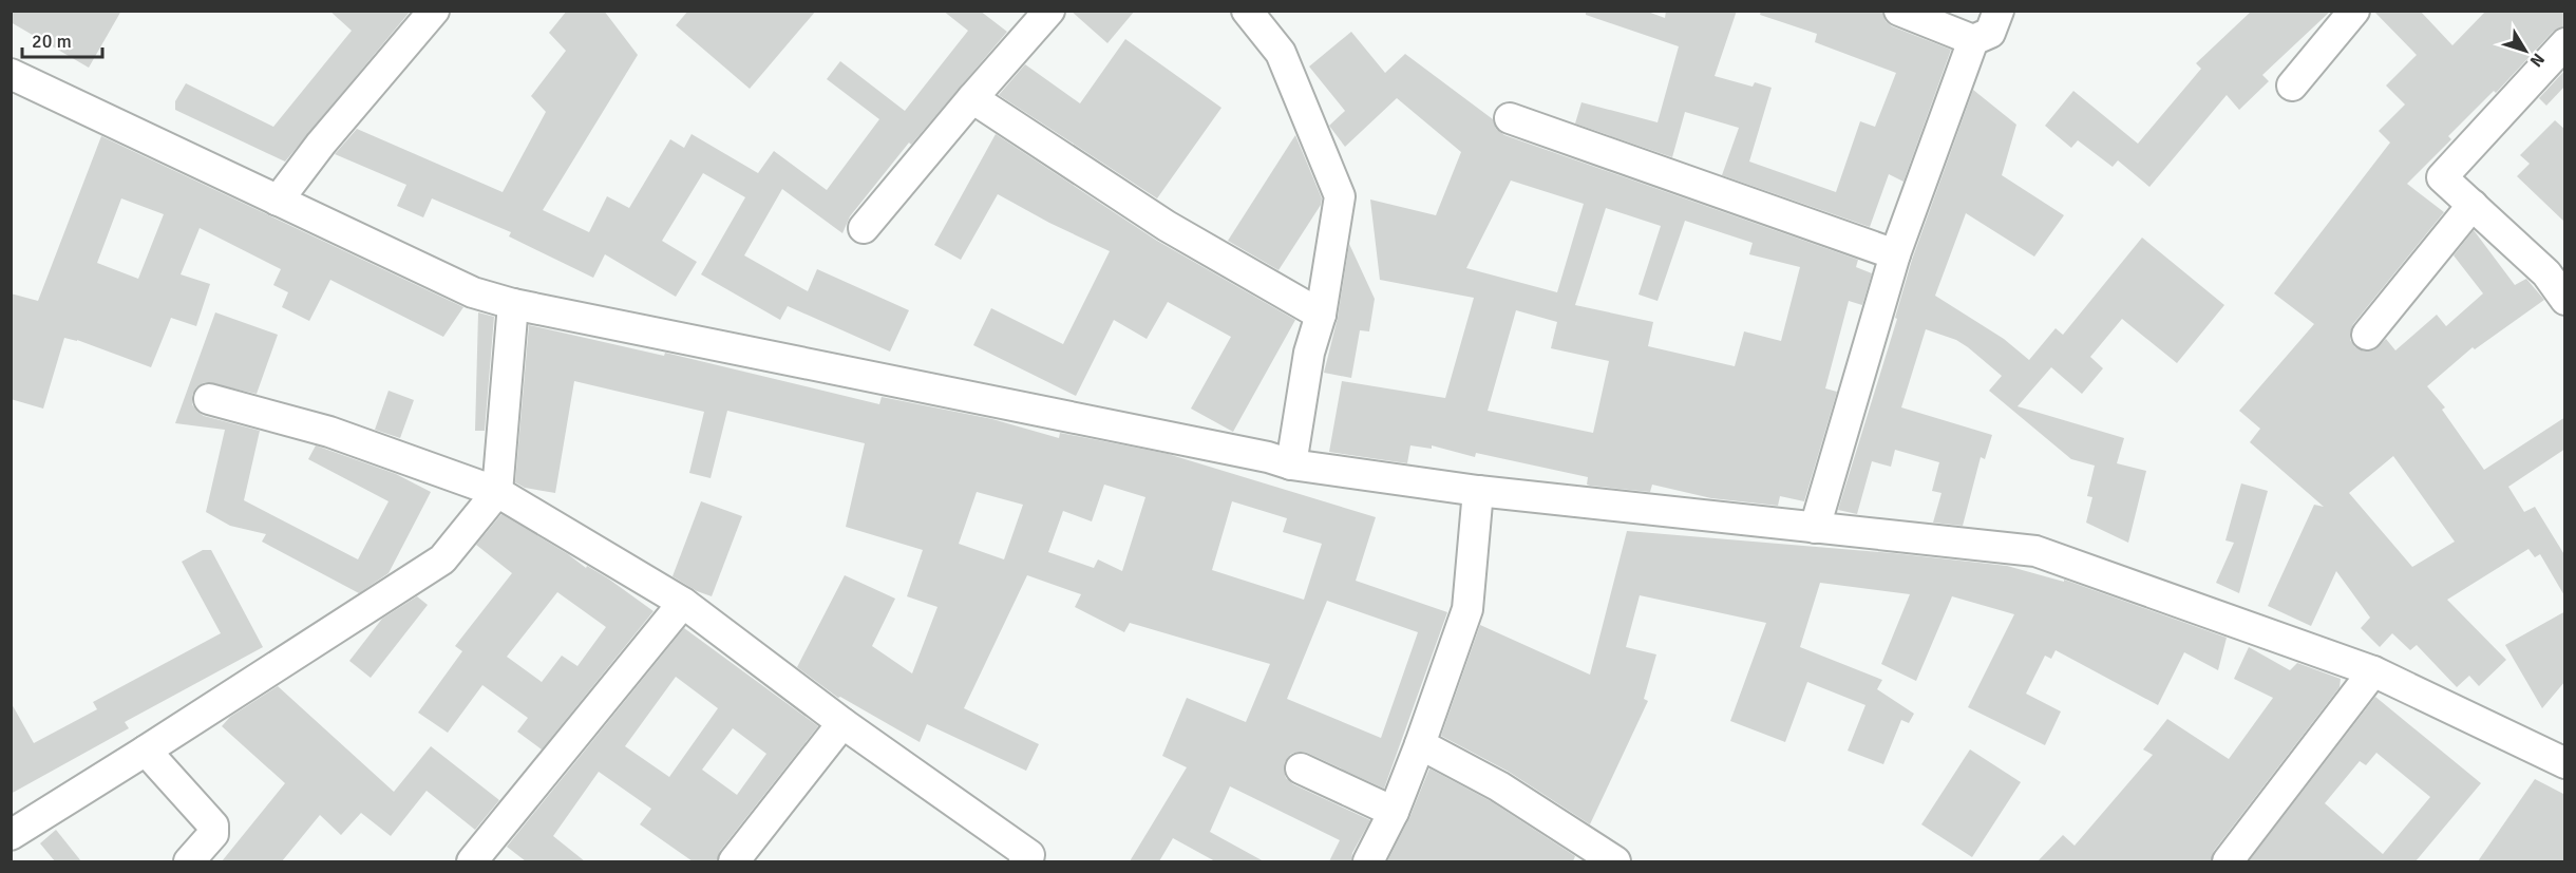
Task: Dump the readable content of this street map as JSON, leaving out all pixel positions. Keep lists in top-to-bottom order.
{
  "scale_bar": "20 m",
  "north": "bottom right"
}
